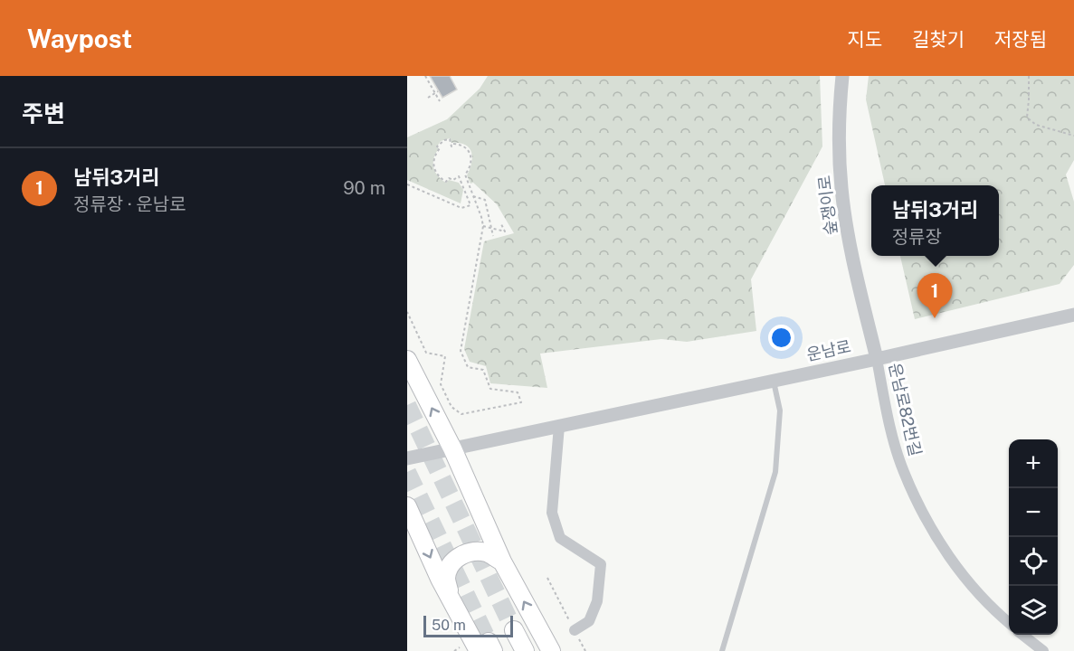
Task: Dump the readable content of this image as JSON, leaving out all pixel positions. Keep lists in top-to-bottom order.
{
  "streets": {
    "street": ["숲쟁이로", "운남로", "운남로82번길"]
  },
  "crossings": [
    ["숲쟁이로", "운남로"],
    ["숲쟁이로", "운남로82번길"],
    ["운남로", "운남로82번길"]
  ],
  "scale_bar": "50 m",
  "page": {
    "header": "Waypost",
    "nav": ["지도", "길찾기", "저장됨"],
    "heading": "주변",
    "list": [
      {
        "mark": "1",
        "name": "남뒤3거리",
        "note": "정류장 · 운남로",
        "value": "90 m"
      }
    ],
    "popup": ["남뒤3거리", "정류장"],
    "pins": "1",
    "map_buttons": ["+", "−"],
    "scale": "50 m"
  }
}
